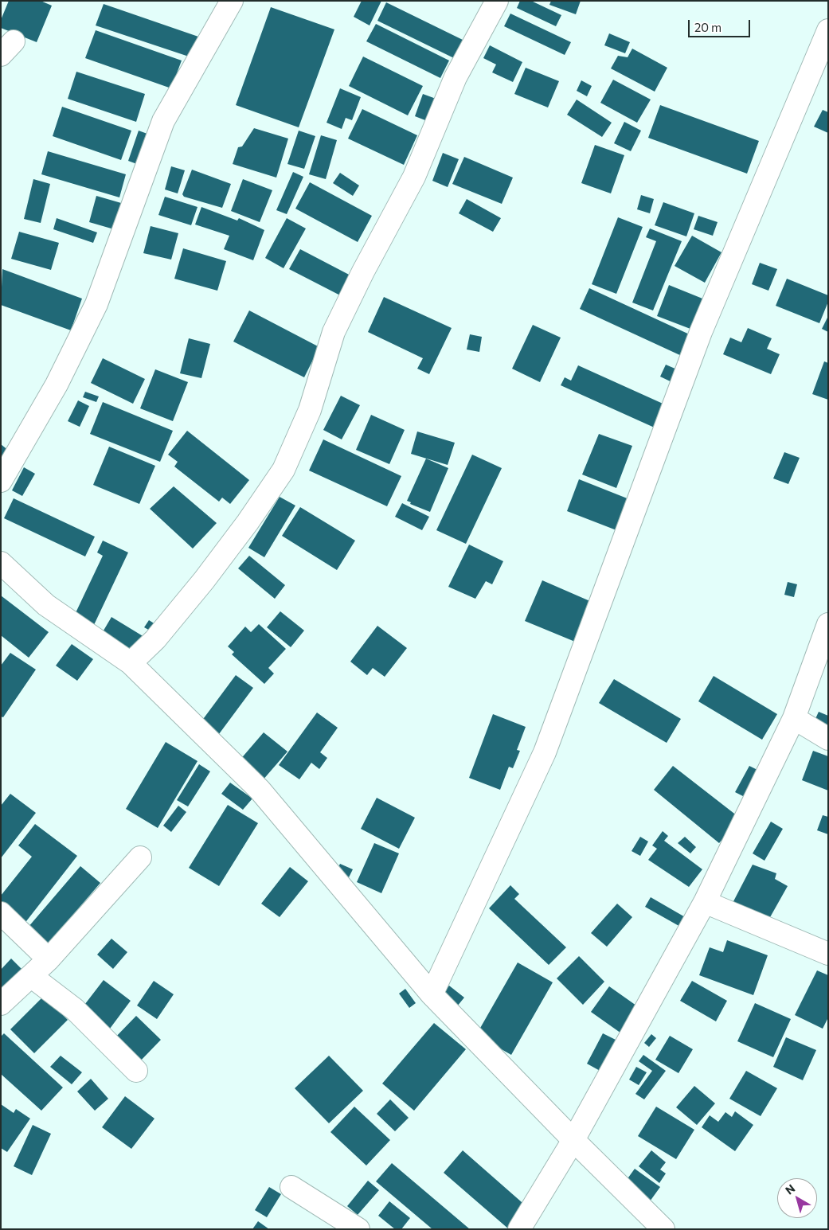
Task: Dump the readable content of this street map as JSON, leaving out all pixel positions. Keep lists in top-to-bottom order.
{
  "scale_bar": "20 m",
  "north": "top left"
}
